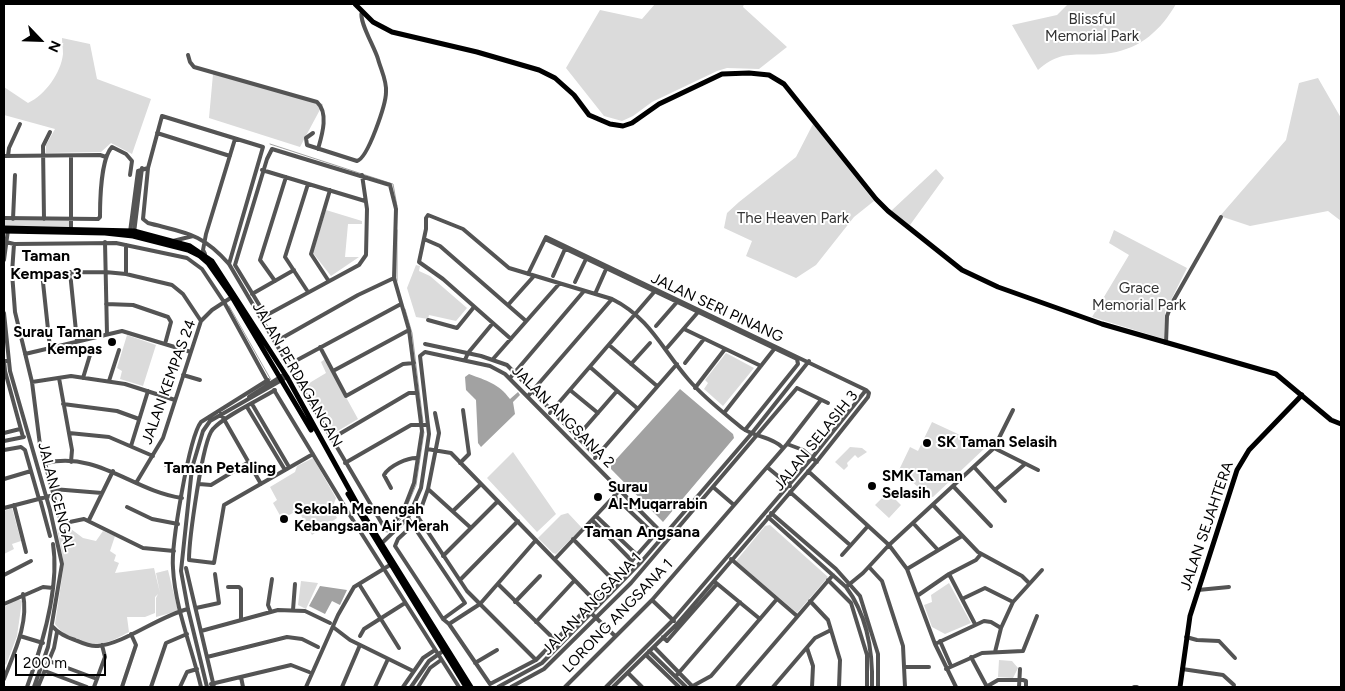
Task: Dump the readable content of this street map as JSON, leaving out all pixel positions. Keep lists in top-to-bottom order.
{
  "streets": {
    "main road": ["JALAN PERDAGANGAN", "JALAN SEJAHTERA"],
    "street": [
      "JALAN SERI PINANG",
      "JALAN KEMPAS 24",
      "JALAN ANGSANA 2",
      "JALAN SELASIH 3",
      "JALAN CENGAL",
      "JALAN ANGSANA 1",
      "LORONG ANGSANA 1"
    ]
  },
  "crossings": [
    ["JALAN SERI PINANG", "JALAN SELASIH 3"],
    ["JALAN PERDAGANGAN", "JALAN KEMPAS 24"],
    ["JALAN PERDAGANGAN", "JALAN ANGSANA 2"]
  ],
  "districts": ["Taman Kempas 3", "Taman Petaling", "Taman Angsana"],
  "parks": ["Blissful Memorial Park", "The Heaven Park", "Grace Memorial Park"],
  "places": [
    "Surau Taman Kempas",
    "SK Taman Selasih",
    "SMK Taman Selasih",
    "Surau Al-Muqarrabin",
    "Sekolah Menengah Kebangsaan Air Merah"
  ],
  "scale_bar": "200 m",
  "north": "bottom right"
}
